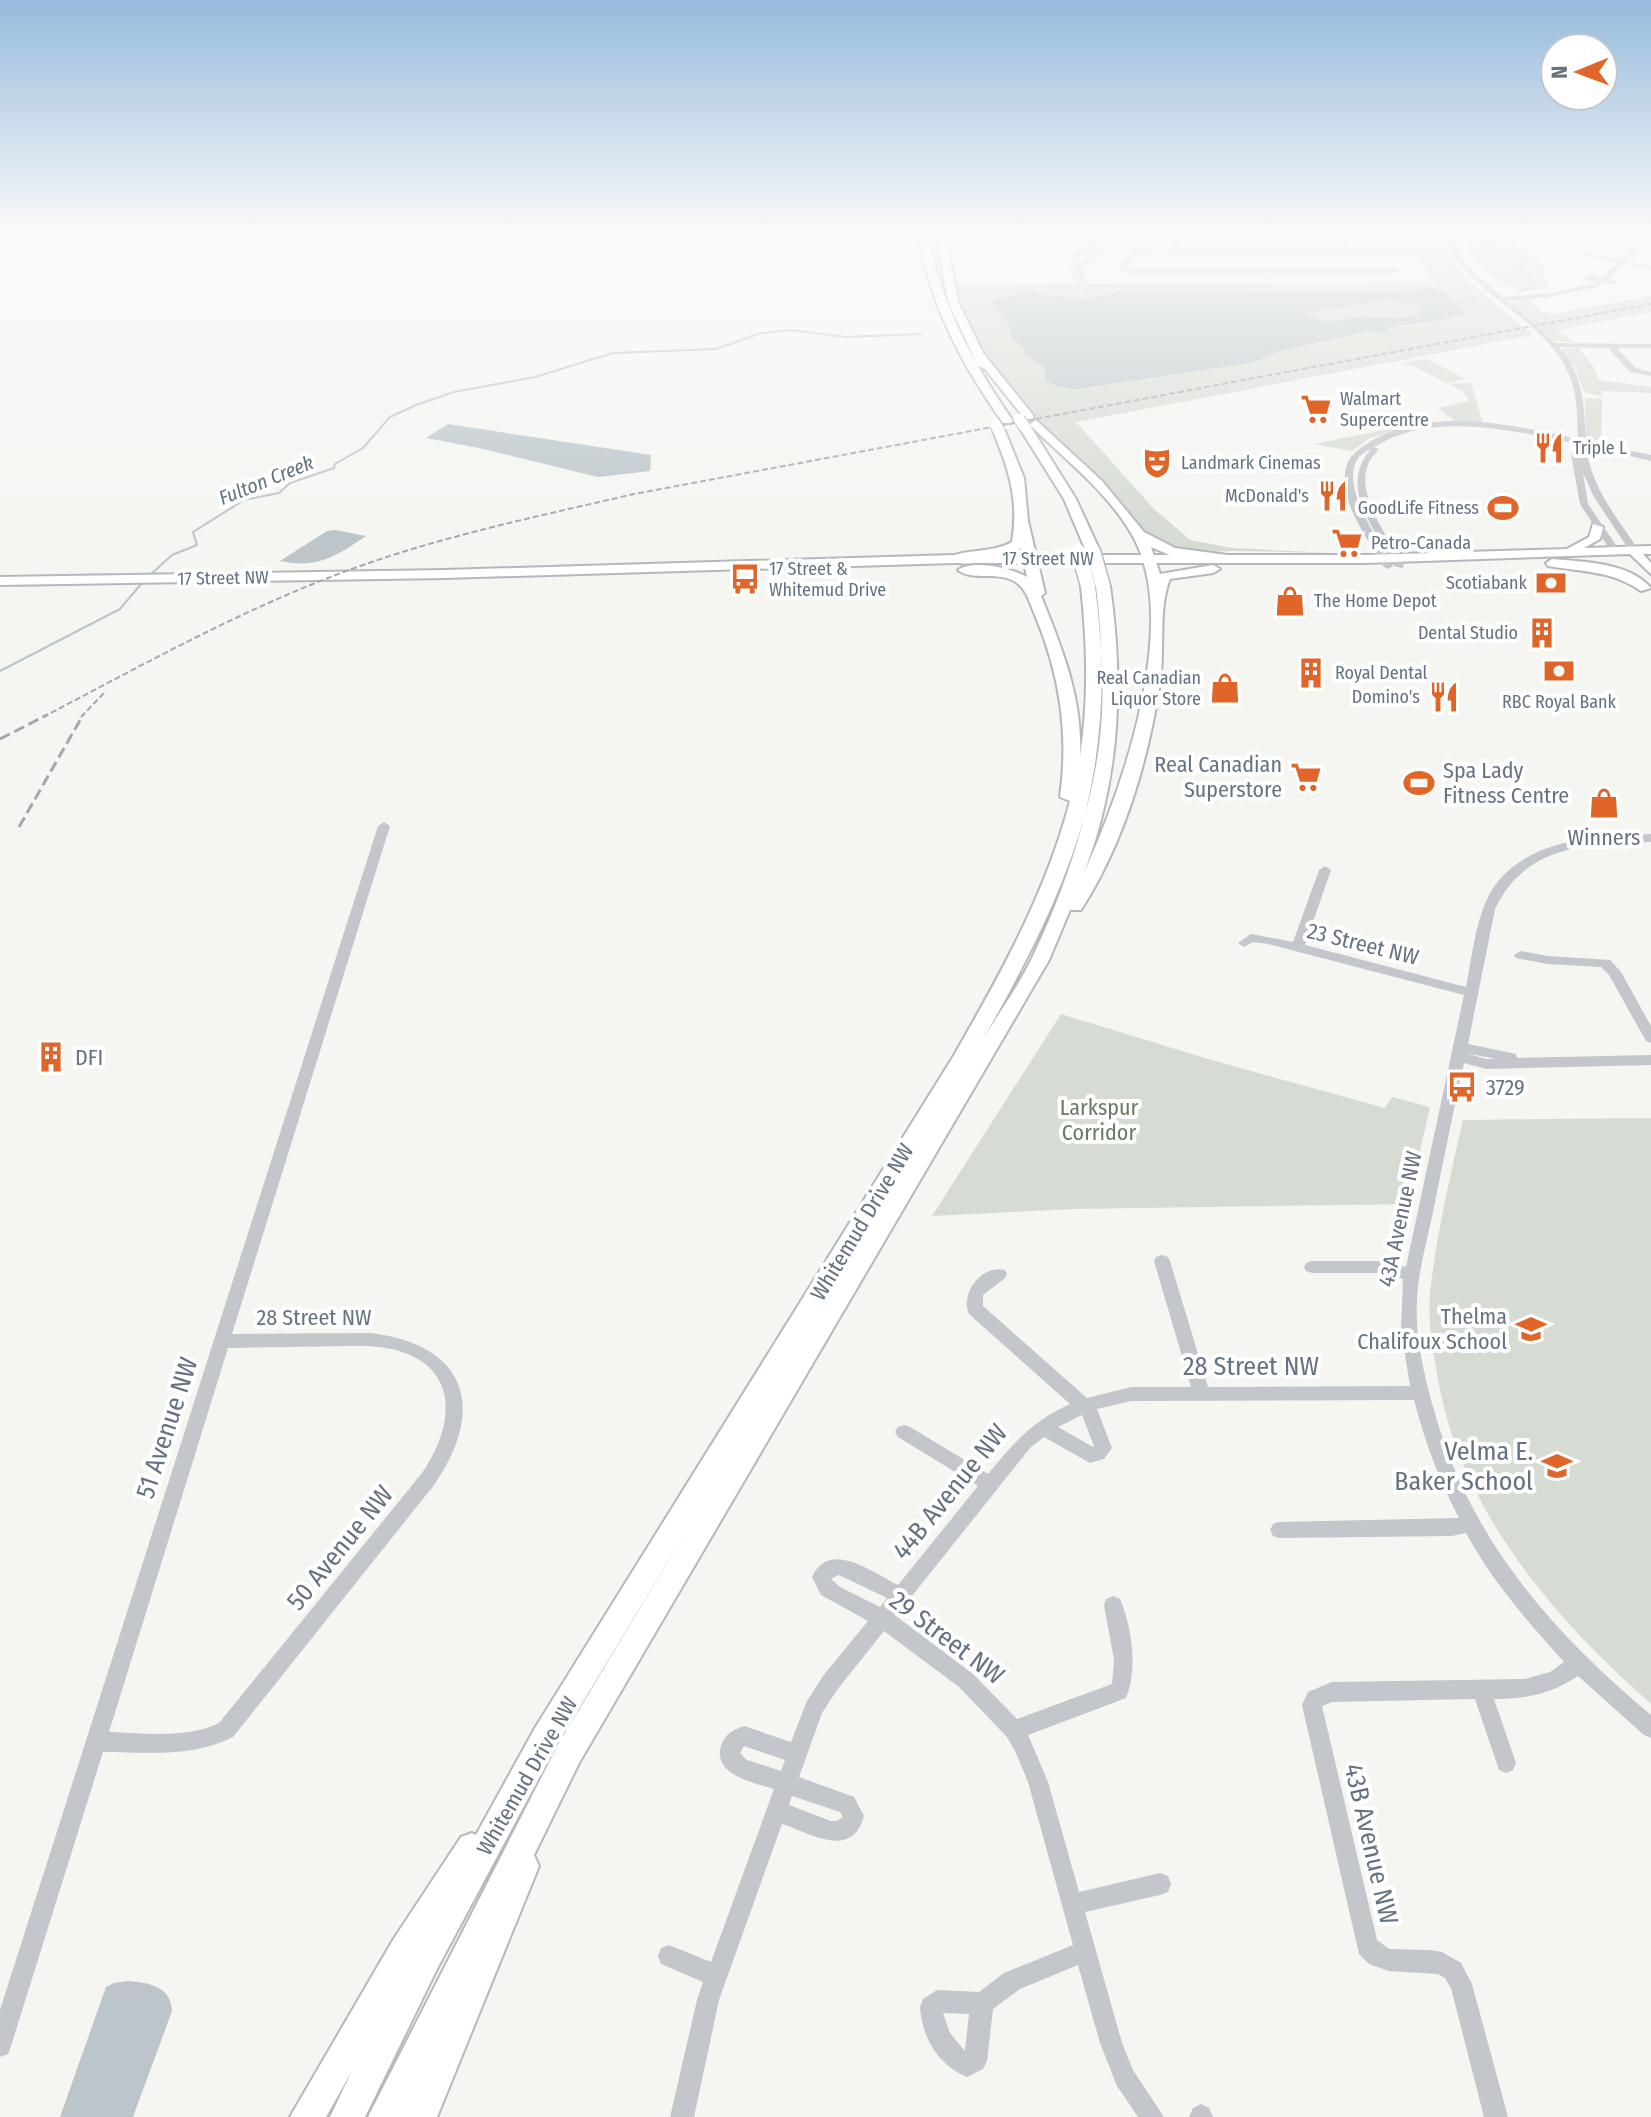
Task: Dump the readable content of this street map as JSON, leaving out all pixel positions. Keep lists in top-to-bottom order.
{
  "streets": {
    "highway": ["Whitemud Drive NW"],
    "main road": ["17 Street NW"],
    "street": [
      "23 Street NW",
      "43A Avenue NW",
      "28 Street NW",
      "51 Avenue NW",
      "44B Avenue NW",
      "50 Avenue NW",
      "29 Street NW",
      "43B Avenue NW"
    ]
  },
  "crossings": [
    ["23 Street NW", "43A Avenue NW"],
    ["43A Avenue NW", "28 Street NW"],
    ["28 Street NW", "51 Avenue NW"],
    ["28 Street NW", "44B Avenue NW"],
    ["28 Street NW", "50 Avenue NW"],
    ["51 Avenue NW", "50 Avenue NW"],
    ["44B Avenue NW", "29 Street NW"]
  ],
  "water": ["Fulton Creek"],
  "parks": ["Larkspur Corridor"],
  "places": {
    "supermarket": ["Walmart Supercentre", "Petro-Canada", "Real Canadian Superstore"],
    "restaurant": ["Triple L", "McDonald's", "Domino's"],
    "theatre": ["Landmark Cinemas"],
    "sports": ["GoodLife Fitness", "Spa Lady Fitness Centre"],
    "bus stop": ["17 Street & Whitemud Drive", "3729"],
    "bank": ["Scotiabank", "RBC Royal Bank"],
    "shop": ["The Home Depot", "Real Canadian Liquor Store", "Winners"],
    "building": ["Dental Studio", "Royal Dental", "DFI"],
    "school or university": ["Thelma Chalifoux School", "Velma E. Baker School"]
  },
  "north": "left"
}
